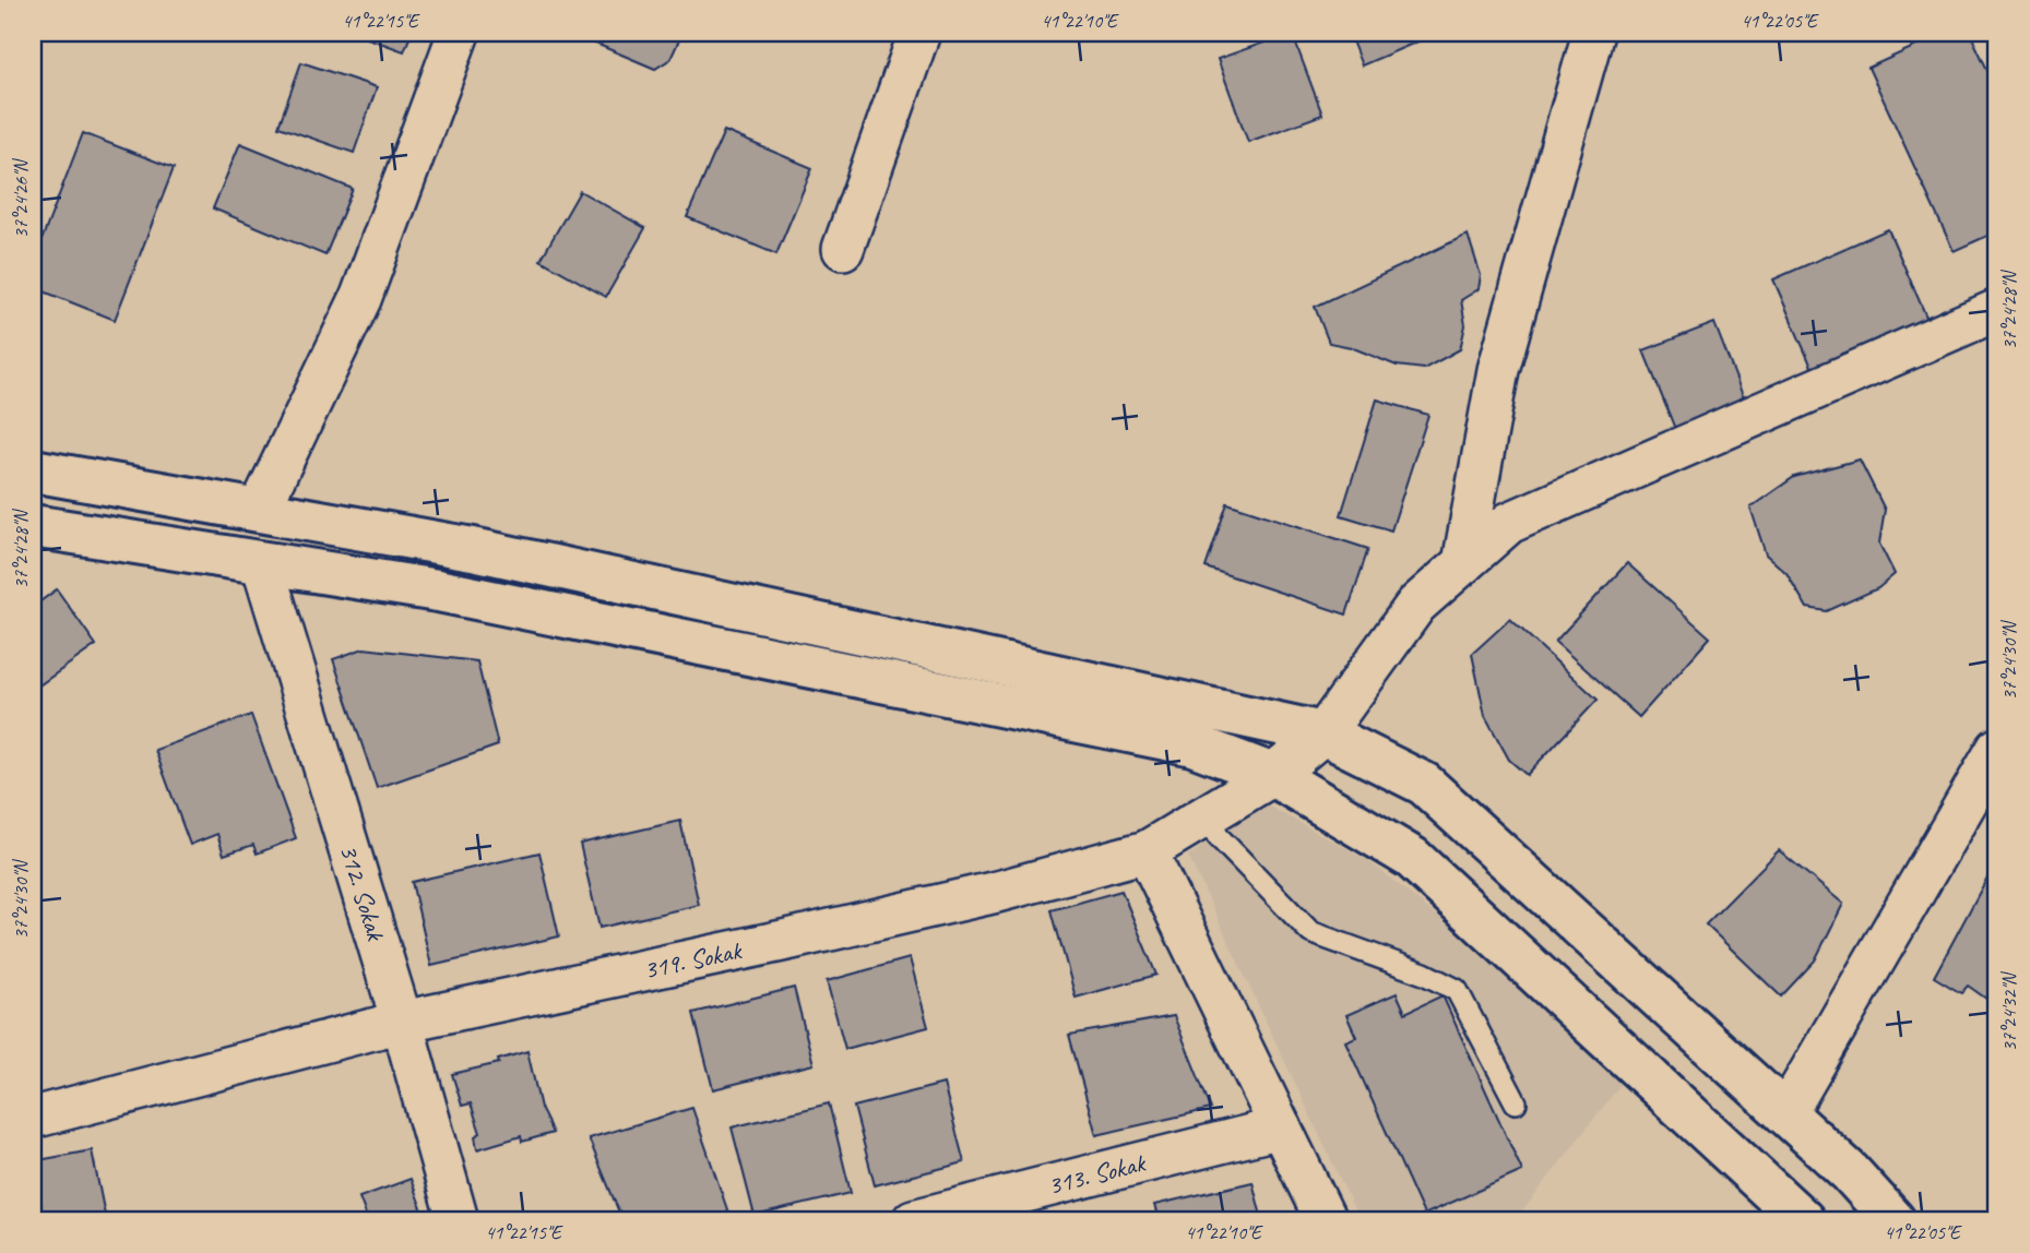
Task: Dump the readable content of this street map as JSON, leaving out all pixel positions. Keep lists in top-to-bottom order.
{
  "streets": {
    "street": ["312. Sokak", "319. Sokak", "313. Sokak"]
  },
  "crossings": [
    ["312. Sokak", "319. Sokak"]
  ],
  "coordinates": [
    "41°22'15\"E",
    "41°22'10\"E",
    "41°22'05\"E",
    "37°24'26\"N",
    "37°24'28\"N",
    "37°24'30\"N",
    "37°24'32\"N"
  ]
}
